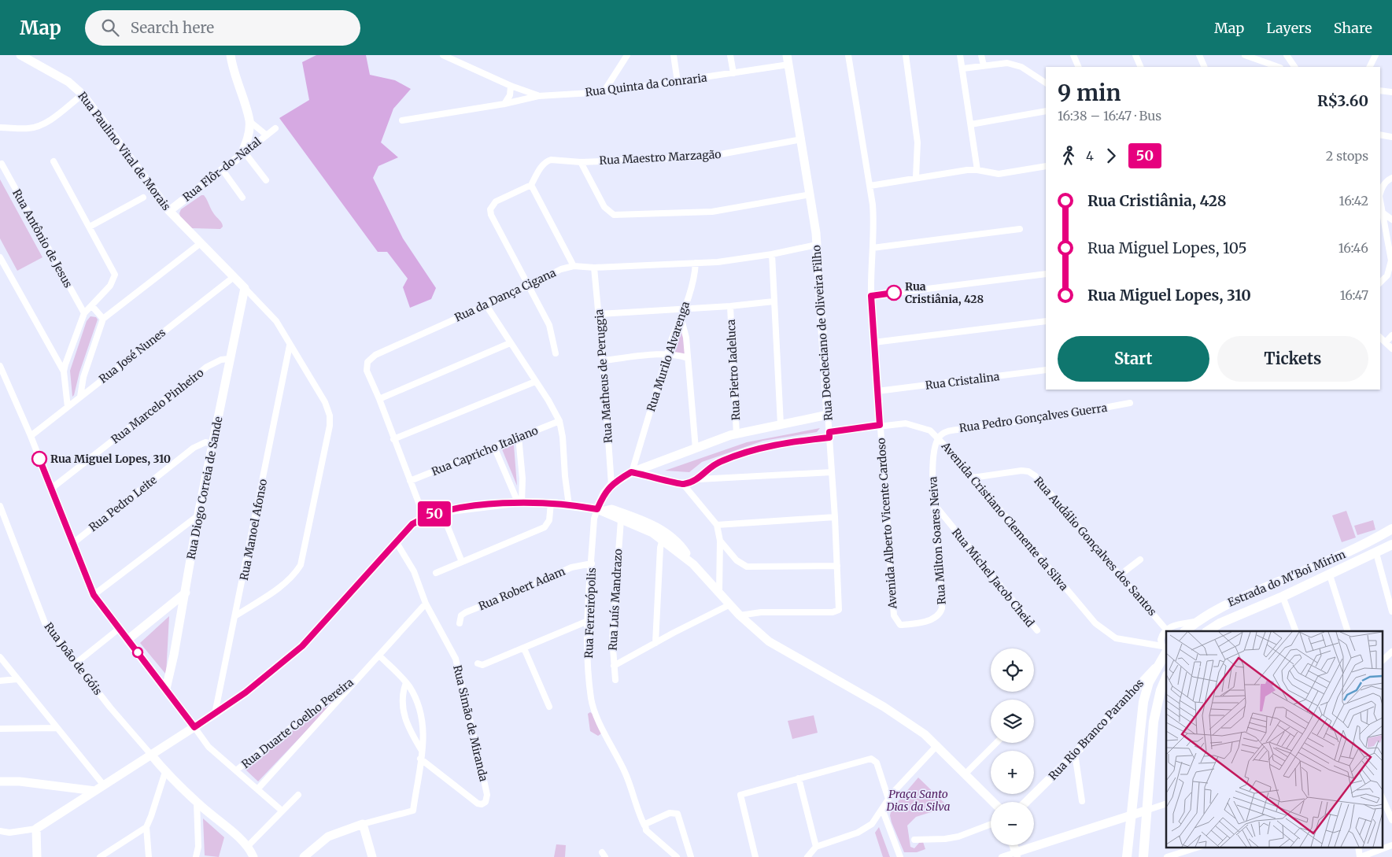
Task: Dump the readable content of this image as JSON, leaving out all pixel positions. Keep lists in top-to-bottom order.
{
  "streets": {
    "main road": ["Estrada do M'Boi Mirim"],
    "street": [
      "Rua Quinta da Conraria",
      "Rua Paulino Vital de Morais",
      "Rua Maestro Marzagão",
      "Rua Flôr-do-Natal",
      "Rua Antônio de Jesus",
      "Rua da Dança Cigana",
      "Rua Deocleciano de Oliveira Filho",
      "Rua José Nunes",
      "Rua Murilo Alvarenga",
      "Rua Pietro Iadeluca",
      "Rua Matheus de Peruggia",
      "Rua Cristalina",
      "Rua Marcelo Pinheiro",
      "Rua Pedro Gonçalves Guerra",
      "Rua Capricho Italiano",
      "Rua Diogo Correia de Sande",
      "Rua Pedro Leite",
      "Avenida Cristiano Clemente da Silva",
      "Avenida Alberto Vicente Cardoso",
      "Rua Manoel Afonso",
      "Rua Milton Soares Neiva",
      "Rua Audálio Gonçalves dos Santos",
      "Rua Michel Jacob Cheid",
      "Rua Robert Adam",
      "Rua Luís Mandrazo",
      "Rua Ferreirópolis",
      "Rua João de Góis",
      "Rua Duarte Coelho Pereira",
      "Rua Simão de Miranda",
      "Rua Rio Branco Paranhos"
    ]
  },
  "crossings": [
    ["Rua Quinta da Conraria", "Rua Deocleciano de Oliveira Filho"],
    ["Rua Paulino Vital de Morais", "Rua Flôr-do-Natal"],
    ["Rua Paulino Vital de Morais", "Rua José Nunes"],
    ["Rua Paulino Vital de Morais", "Rua Diogo Correia de Sande"],
    ["Rua Maestro Marzagão", "Rua Deocleciano de Oliveira Filho"],
    ["Rua da Dança Cigana", "Rua Deocleciano de Oliveira Filho"],
    ["Rua da Dança Cigana", "Rua Murilo Alvarenga"],
    ["Rua da Dança Cigana", "Rua Matheus de Peruggia"],
    ["Rua da Dança Cigana", "Rua Capricho Italiano"],
    ["Rua Deocleciano de Oliveira Filho", "Avenida Cristiano Clemente da Silva"],
    ["Rua Cristalina", "Avenida Alberto Vicente Cardoso"],
    ["Rua Marcelo Pinheiro", "Rua Diogo Correia de Sande"],
    ["Rua Pedro Gonçalves Guerra", "Avenida Cristiano Clemente da Silva"],
    ["Rua Pedro Gonçalves Guerra", "Rua Milton Soares Neiva"],
    ["Rua Diogo Correia de Sande", "Rua Pedro Leite"],
    ["Avenida Cristiano Clemente da Silva", "Avenida Alberto Vicente Cardoso"],
    ["Avenida Cristiano Clemente da Silva", "Rua Milton Soares Neiva"],
    ["Avenida Cristiano Clemente da Silva", "Rua Audálio Gonçalves dos Santos"],
    ["Avenida Alberto Vicente Cardoso", "Rua Milton Soares Neiva"],
    ["Rua Milton Soares Neiva", "Rua Michel Jacob Cheid"],
    ["Rua Robert Adam", "Rua Ferreirópolis"],
    ["Rua Duarte Coelho Pereira", "Rua Simão de Miranda"]
  ],
  "parks": ["Praça Santo Dias da Silva"],
  "places": ["Rua Cristiânia, 428", "Rua Miguel Lopes, 310"],
  "lines": ["bus line 50"],
  "page": {
    "header": "Map",
    "search": "Search here",
    "nav": ["Map", "Layers", "Share"],
    "on_map": "50",
    "heading": ["9 min", "16:38 – 16:47 · Bus", "R$3.60"],
    "legs": ["4", "50", "2 stops"],
    "list": [
      {
        "name": "Rua Cristiânia, 428",
        "value": "16:42"
      },
      {
        "name": "Rua Miguel Lopes, 105",
        "value": "16:46"
      },
      {
        "name": "Rua Miguel Lopes, 310",
        "value": "16:47"
      }
    ],
    "buttons": ["Start", "Tickets"],
    "map_buttons": ["+", "−"]
  }
}
